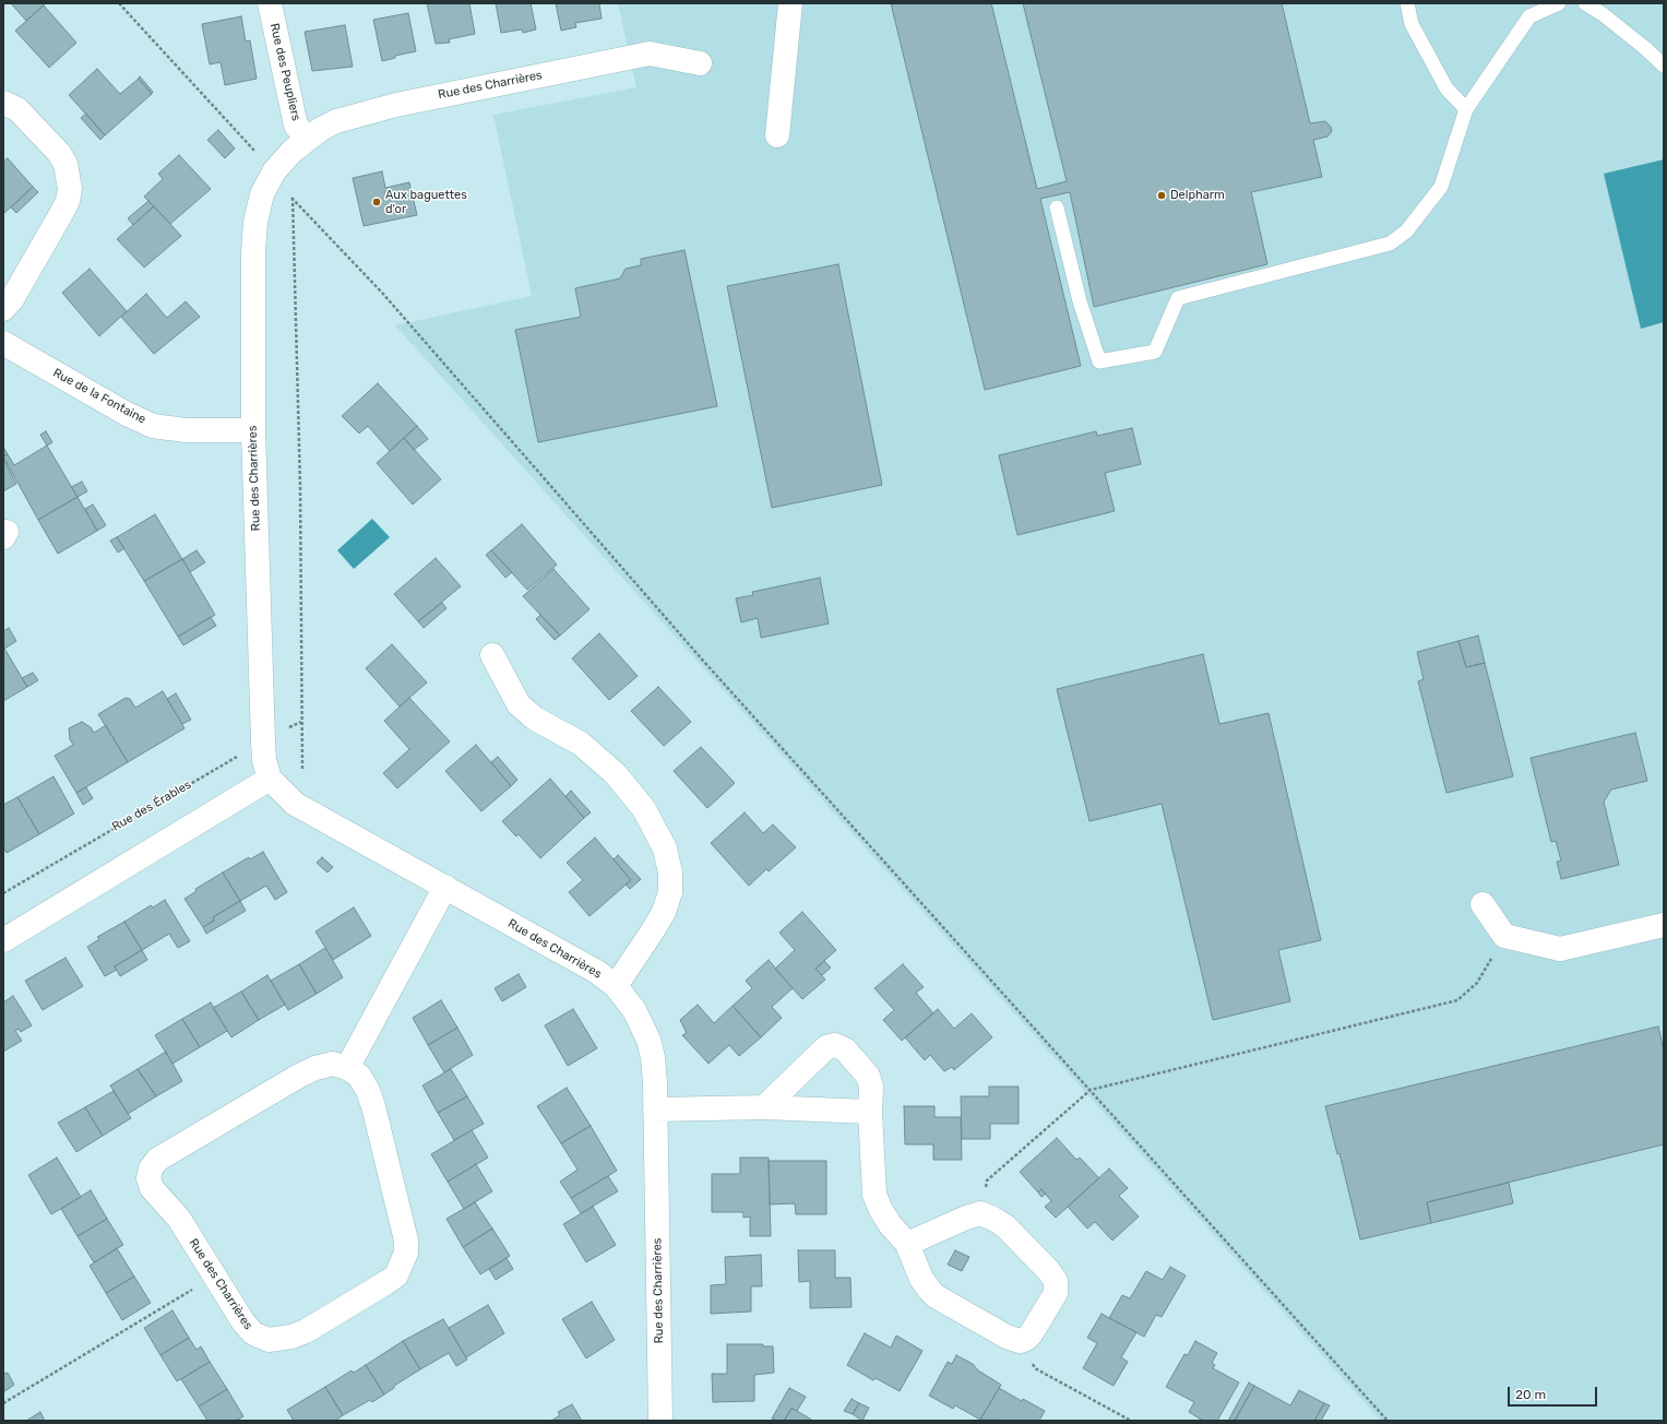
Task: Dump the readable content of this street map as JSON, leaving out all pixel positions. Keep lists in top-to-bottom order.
{
  "streets": {
    "street": ["Rue des Peupliers", "Rue des Charrières", "Rue de la Fontaine"],
    "path": ["Rue des Érables"]
  },
  "crossings": [
    ["Rue des Peupliers", "Rue des Charrières"],
    ["Rue des Charrières", "Rue de la Fontaine"],
    ["Rue des Charrières", "Rue des Érables"]
  ],
  "places": ["Delpharm", "Aux baguettes d'or"],
  "scale_bar": "20 m"
}
